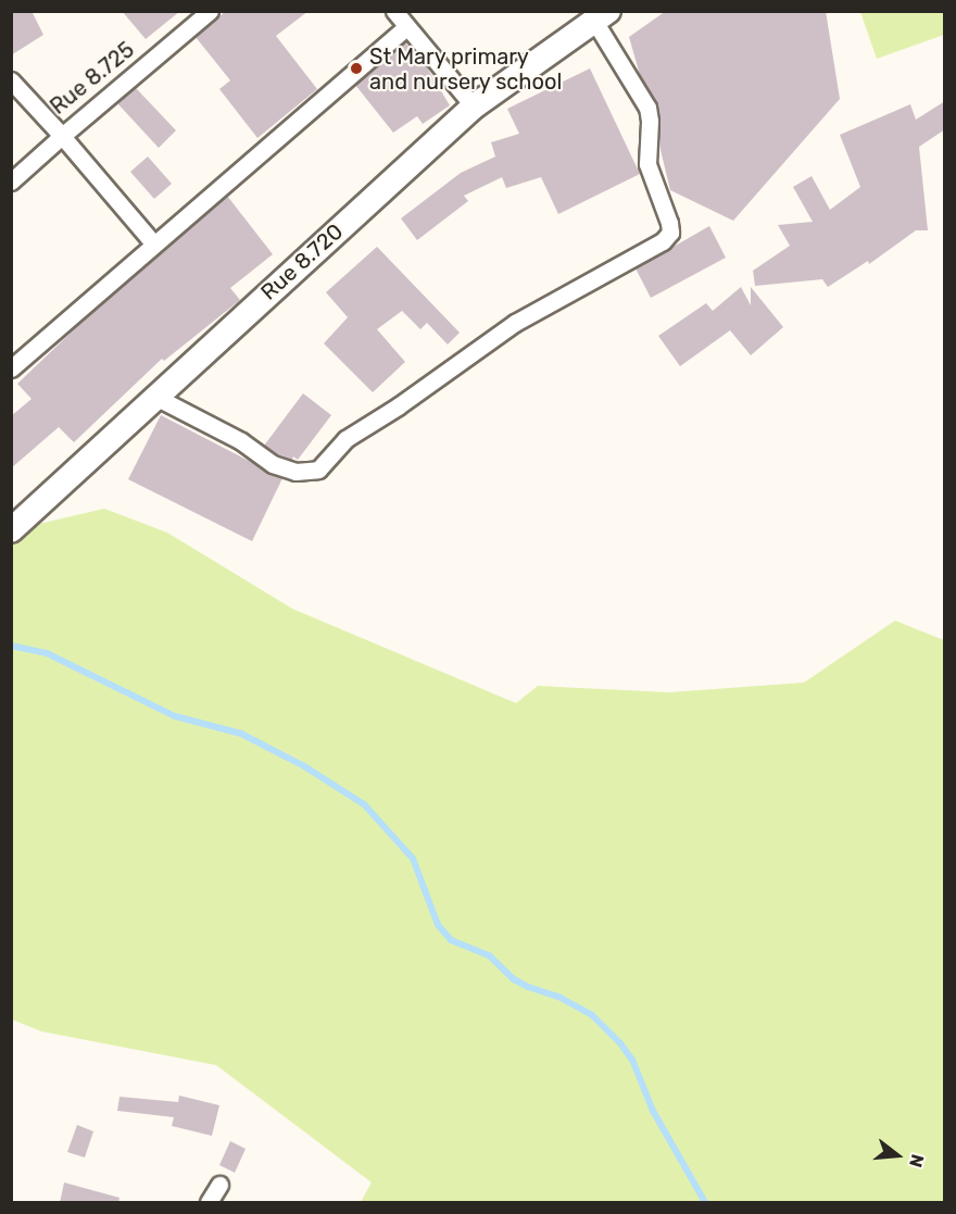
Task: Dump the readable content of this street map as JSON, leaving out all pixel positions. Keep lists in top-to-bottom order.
{
  "streets": {
    "main road": ["Rue 8.720"],
    "street": ["Rue 8.725"]
  },
  "places": ["St Mary primary and nursery school"],
  "north": "right"
}
